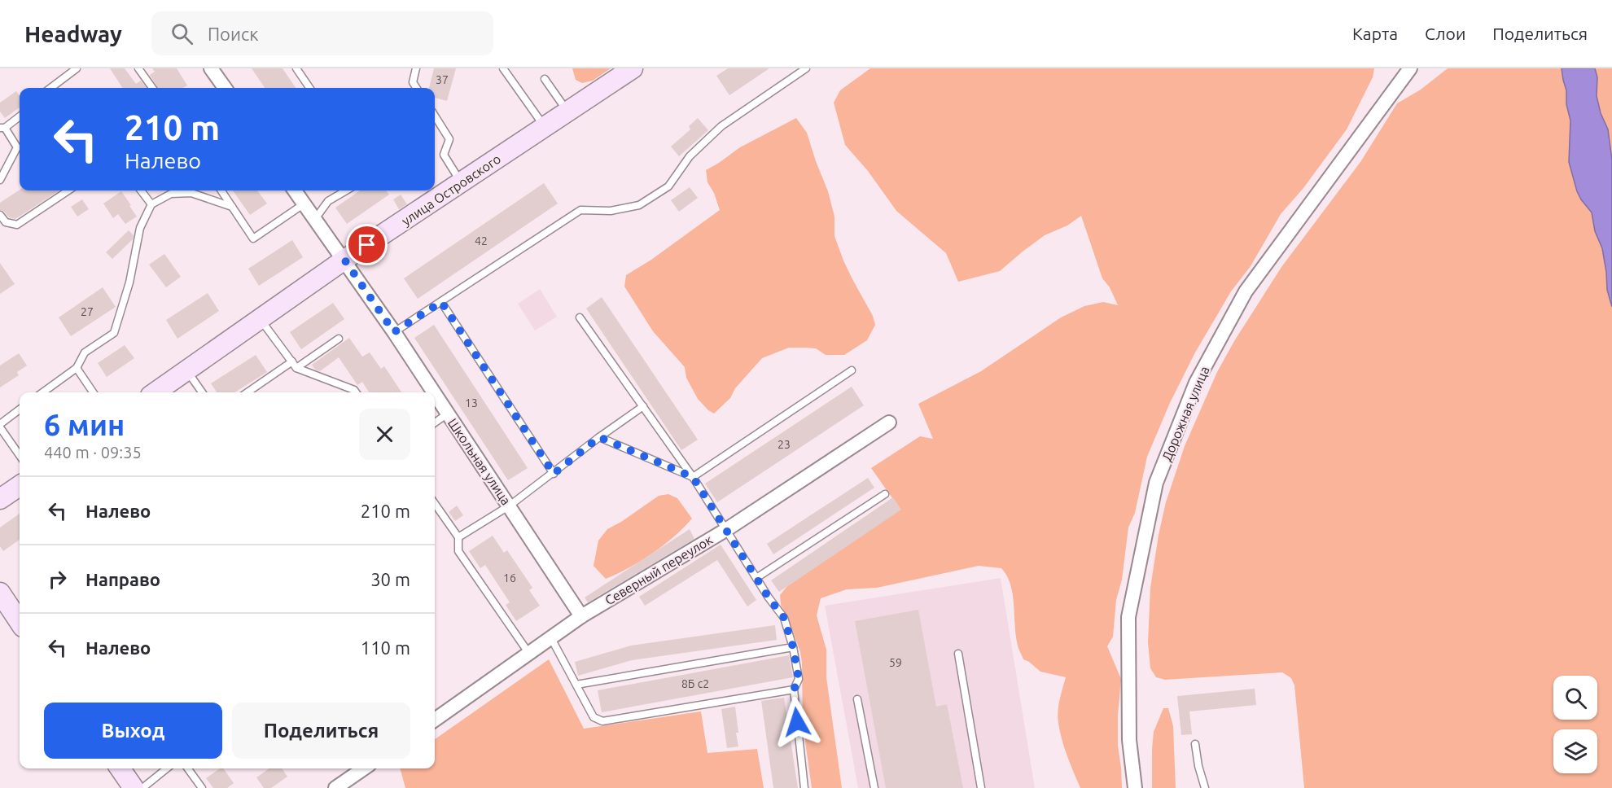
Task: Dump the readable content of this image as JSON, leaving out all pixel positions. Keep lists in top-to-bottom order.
{
  "streets": {
    "main road": ["улица Островского"],
    "street": ["Дорожная улица", "Школьная улица", "Северный переулок"]
  },
  "crossings": [
    ["улица Островского", "Школьная улица"],
    ["Школьная улица", "Северный переулок"]
  ],
  "house_numbers": [
    "37",
    "42",
    "27",
    "13",
    "23",
    "16",
    "59",
    "8Б с2"
  ],
  "page": {
    "header": "Headway",
    "search": "Поиск",
    "nav": ["Карта", "Слои", "Поделиться"],
    "turn": ["210 m", "Налево"],
    "heading": ["6 мин", "440 m · 09:35"],
    "list": [
      {
        "name": "Налево",
        "value": "210 m"
      },
      {
        "name": "Направо",
        "value": "30 m"
      },
      {
        "name": "Налево",
        "value": "110 m"
      }
    ],
    "buttons": ["Выход", "Поделиться"]
  }
}
